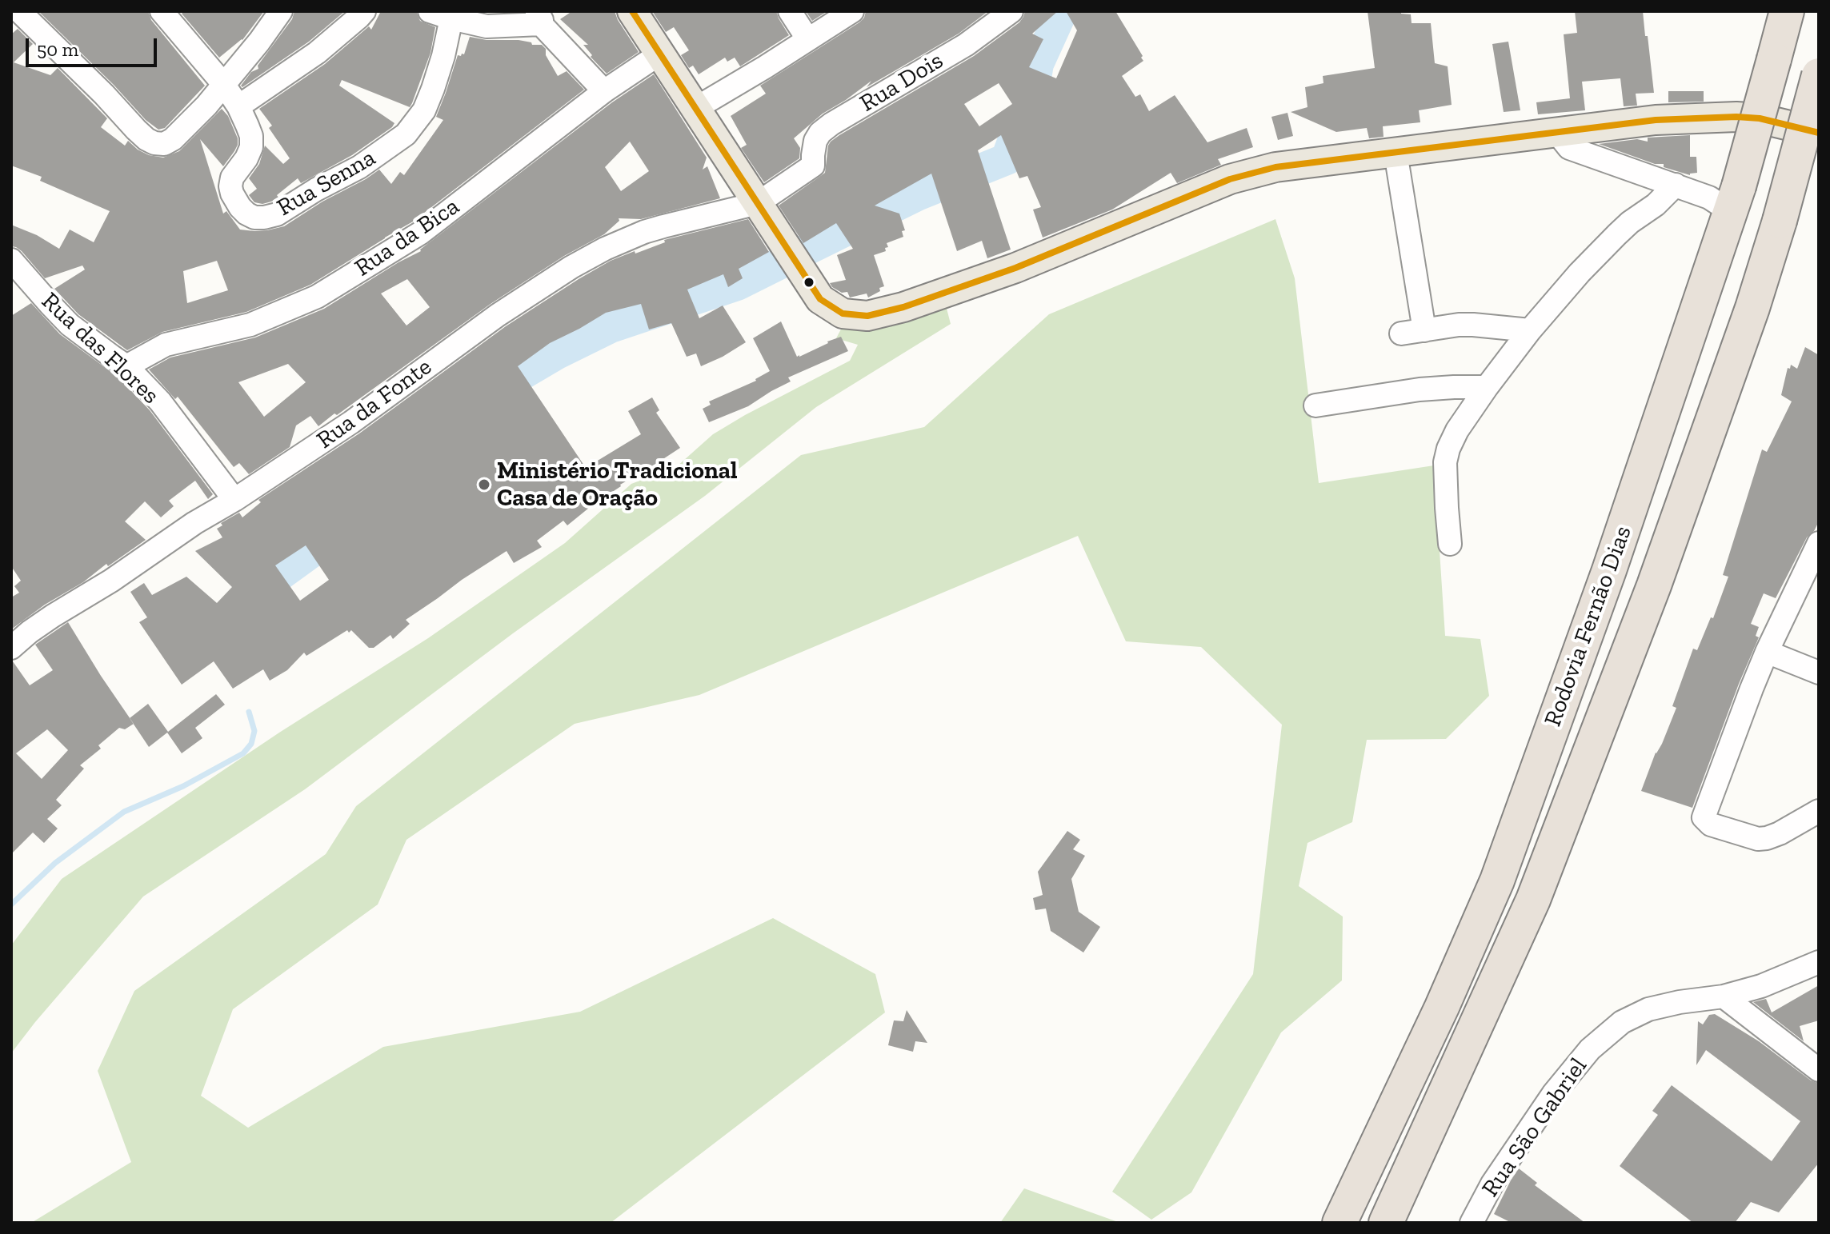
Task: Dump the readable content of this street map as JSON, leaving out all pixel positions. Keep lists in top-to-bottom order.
{
  "streets": {
    "highway": ["Rodovia Fernão Dias"],
    "street": [
      "Rua Dois",
      "Rua Senna",
      "Rua da Bica",
      "Rua das Flores",
      "Rua da Fonte",
      "Rua São Gabriel"
    ]
  },
  "crossings": [
    ["Rua Dois", "Rua da Fonte"],
    ["Rua da Bica", "Rua das Flores"],
    ["Rua das Flores", "Rua da Fonte"]
  ],
  "places": ["Ministério Tradicional Casa de Oração"],
  "scale_bar": "50 m"
}
